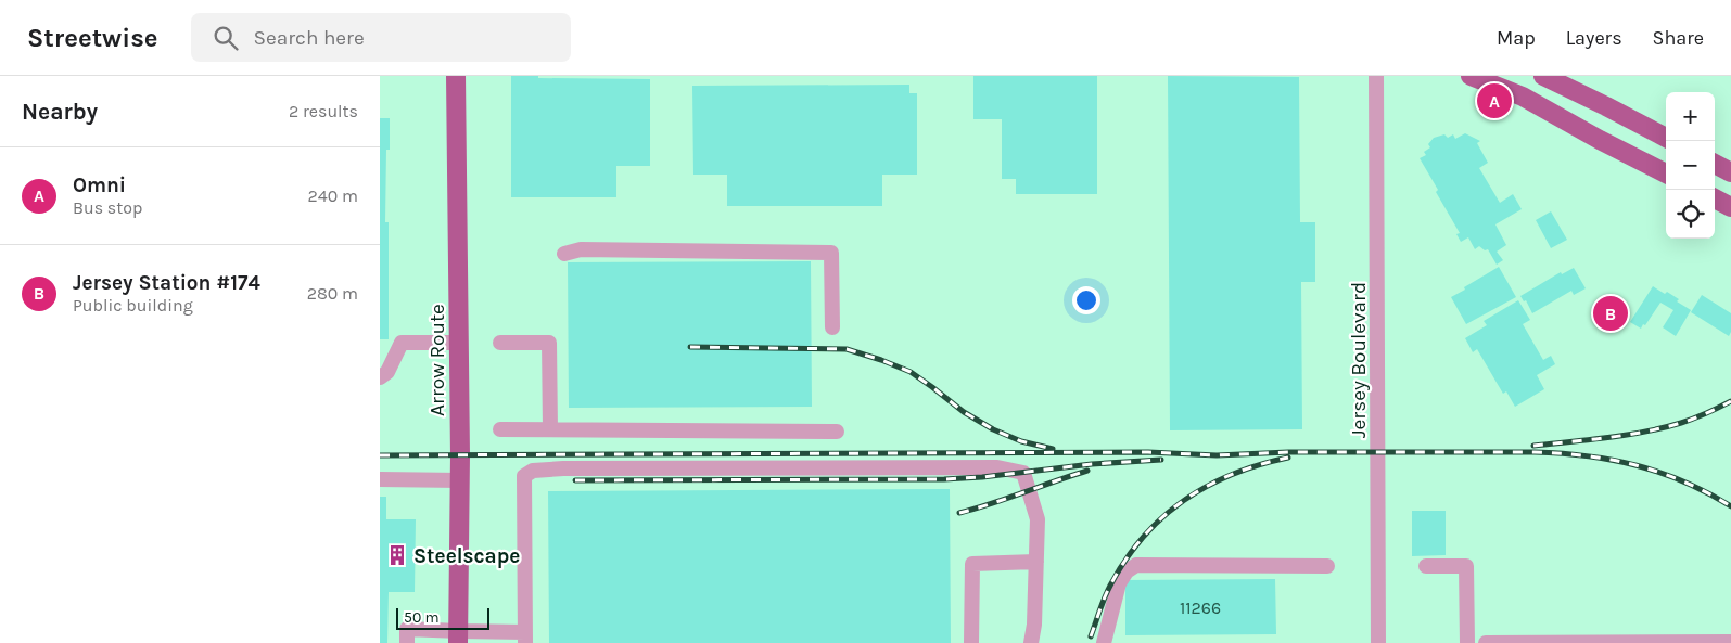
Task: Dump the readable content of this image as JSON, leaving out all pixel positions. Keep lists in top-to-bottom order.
{
  "streets": {
    "main road": ["Arrow Route"],
    "street": ["Jersey Boulevard"]
  },
  "places": {
    "building": ["Steelscape"]
  },
  "house_numbers": ["11266"],
  "scale_bar": "50 m",
  "page": {
    "header": "Streetwise",
    "search": "Search here",
    "nav": ["Map", "Layers", "Share"],
    "heading": ["Nearby", "2 results"],
    "pins": ["A", "B"],
    "map_buttons": ["+", "−"],
    "list": [
      {
        "mark": "A",
        "name": "Omni",
        "note": "Bus stop",
        "value": "240 m"
      },
      {
        "mark": "B",
        "name": "Jersey Station #174",
        "note": "Public building",
        "value": "280 m"
      }
    ],
    "scale": "50 m"
  }
}
